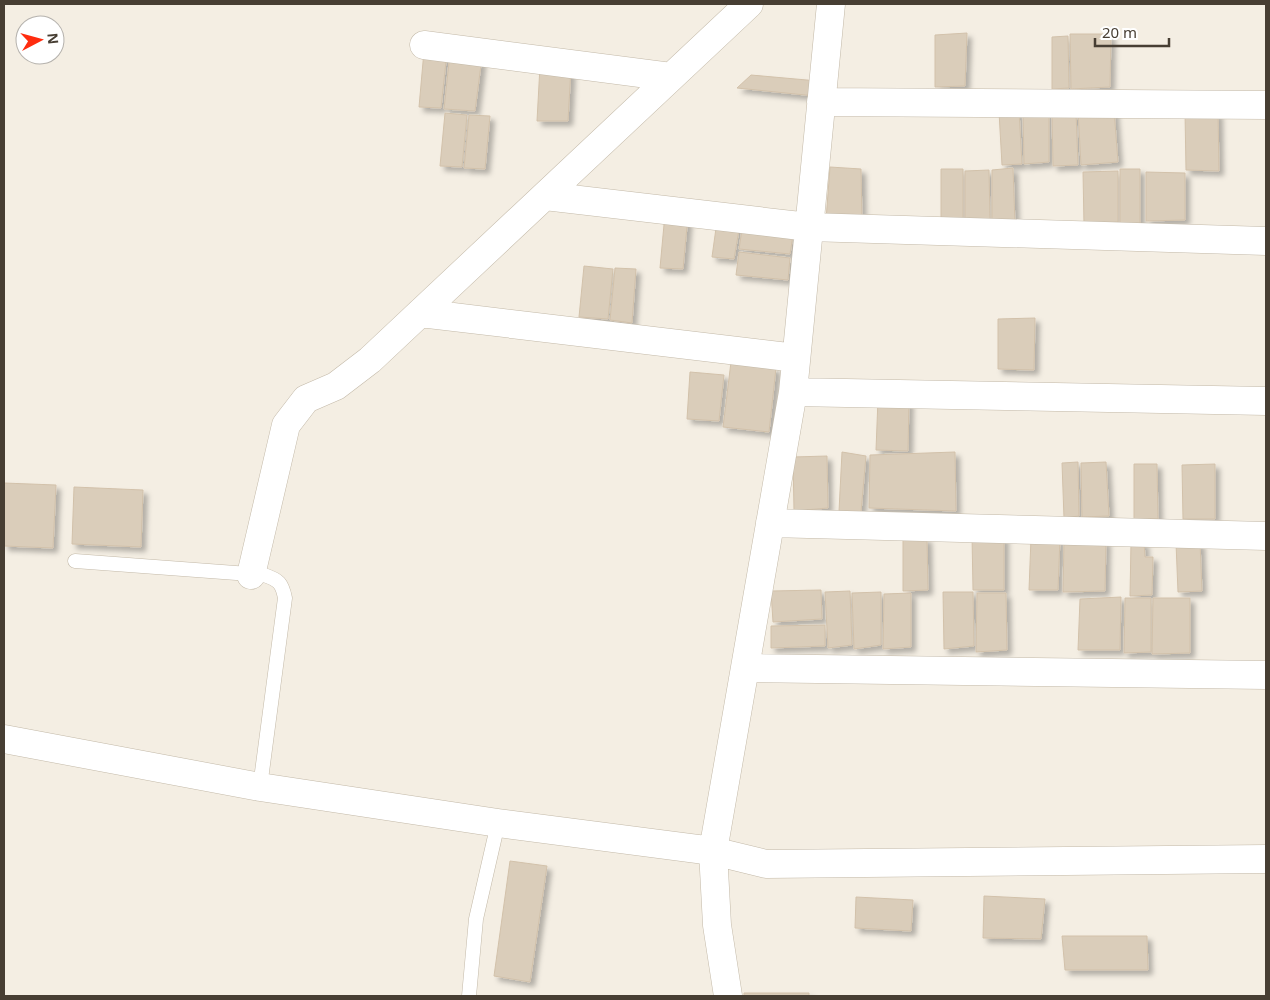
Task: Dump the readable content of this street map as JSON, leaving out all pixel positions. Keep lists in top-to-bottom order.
{
  "scale_bar": "20 m",
  "north": "right"
}
